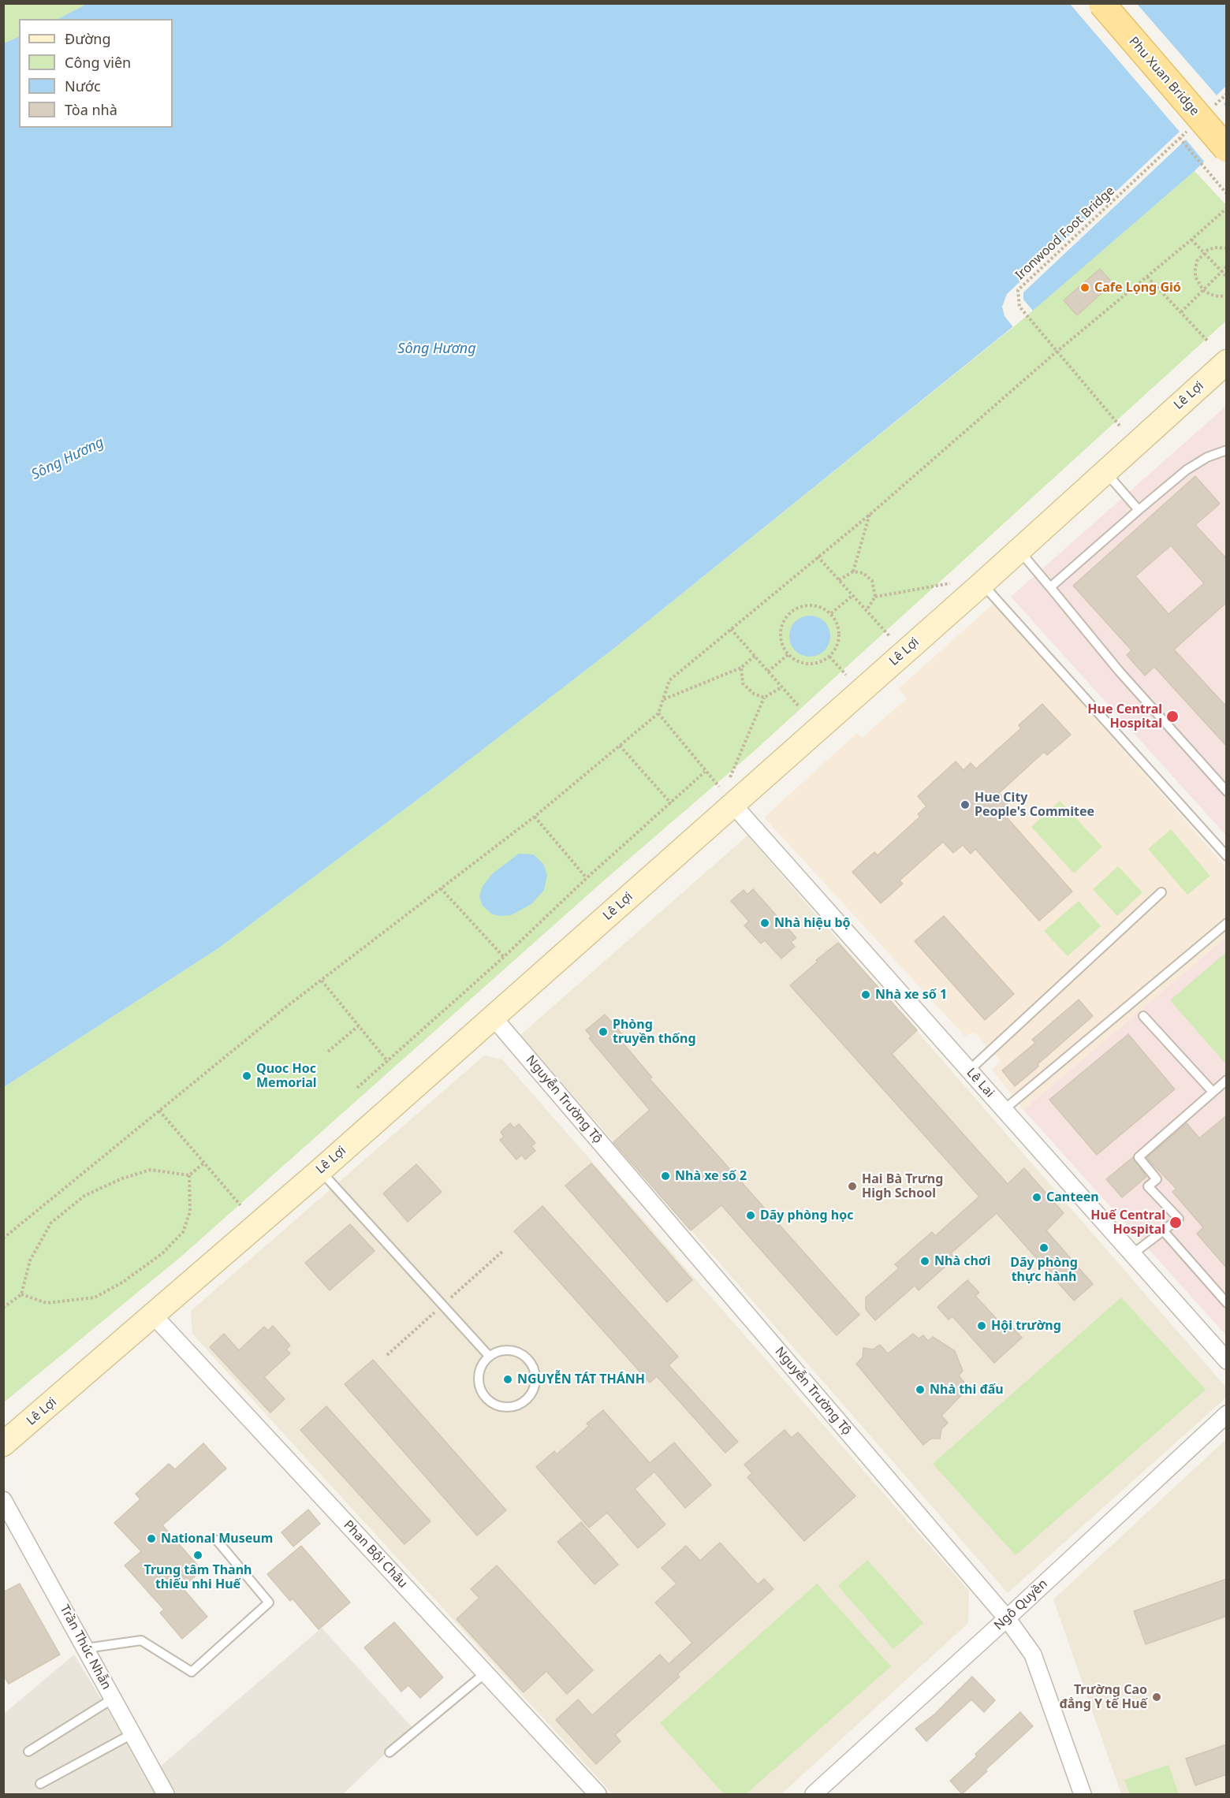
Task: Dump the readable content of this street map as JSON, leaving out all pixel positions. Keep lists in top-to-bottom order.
{
  "streets": {
    "main road": ["Phu Xuan Bridge", "Lê Lợi"],
    "street": [
      "Lê Lai",
      "Nguyễn Trường Tộ",
      "Phan Bội Châu",
      "Ngô Quyền",
      "Trần Thúc Nhẫn"
    ],
    "path": ["Ironwood Foot Bridge"]
  },
  "crossings": [
    ["Lê Lợi", "Lê Lai"],
    ["Lê Lợi", "Nguyễn Trường Tộ"],
    ["Lê Lợi", "Phan Bội Châu"],
    ["Nguyễn Trường Tộ", "Ngô Quyền"]
  ],
  "water": ["Sông Hương"],
  "places": [
    "Cafe Lọng Gió",
    "Hue Central Hospital",
    "Hue City People's Commitee",
    "Nhà hiệu bộ",
    "Nhà xe số 1",
    "Phòng truyền thống",
    "Quoc Hoc Memorial",
    "Nhà xe số 2",
    "Hai Bà Trưng High School",
    "Canteen",
    "Dãy phòng học",
    "Huế Central Hospital",
    "Dãy phòng thực hành",
    "Nhà chơi",
    "Hội trường",
    "NGUYỄN TÁT THÁNH",
    "Nhà thi đấu",
    "National Museum",
    "Trung tâm Thanh thiếu nhi Huế",
    "Trường Cao đẳng Y tế Huế"
  ],
  "legend": [
    "Đường",
    "Công viên",
    "Nước",
    "Tòa nhà"
  ]
}
